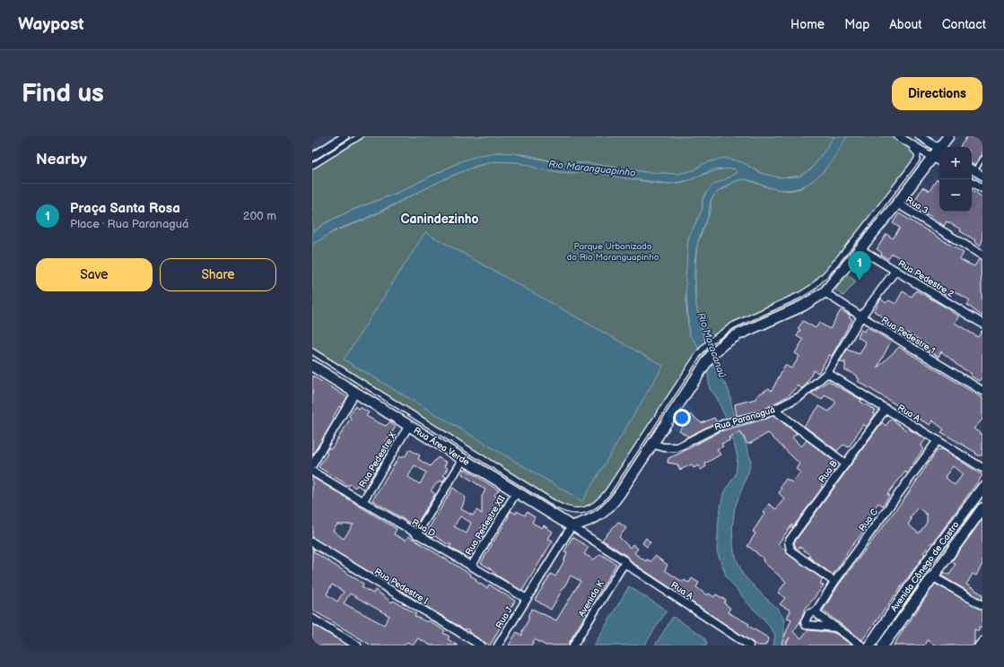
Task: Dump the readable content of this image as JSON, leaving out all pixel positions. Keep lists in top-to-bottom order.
{
  "streets": {
    "main road": ["Rua Área Verde", "Avenida Cônego de Castro"],
    "street": [
      "Rua 3",
      "Rua Pedestre 2",
      "Rua Pedestre 1",
      "Rua A",
      "Rua Paranaguá",
      "Rua Pedestre X",
      "Rua B",
      "Rua C",
      "Rua Pedestre XII",
      "Rua D",
      "Rua Pedestre I",
      "Avenida K",
      "Rua J"
    ]
  },
  "crossings": [
    ["Rua Pedestre 2", "Rua Paranaguá"],
    ["Rua Pedestre 1", "Rua Paranaguá"],
    ["Rua A", "Rua Paranaguá"],
    ["Rua A", "Rua Área Verde"],
    ["Rua A", "Rua B"],
    ["Rua A", "Rua C"],
    ["Rua A", "Avenida K"],
    ["Rua Área Verde", "Rua Pedestre X"],
    ["Rua Área Verde", "Rua Pedestre XII"],
    ["Rua Área Verde", "Avenida K"],
    ["Rua Pedestre X", "Rua D"],
    ["Rua B", "Rua C"],
    ["Rua Pedestre XII", "Rua D"],
    ["Rua D", "Rua J"]
  ],
  "districts": ["Canindezinho"],
  "water": ["Rio Maranguapinho", "Rio Maracanaú"],
  "parks": ["Parque Urbanizado do Rio Maranguapinho"],
  "page": {
    "header": "Waypost",
    "nav": [
      "Home",
      "Map",
      "About",
      "Contact"
    ],
    "buttons": [
      "Directions",
      ["Save", "Share"]
    ],
    "title": "Find us",
    "heading": "Nearby",
    "map_buttons": ["+", "−"],
    "list": [
      {
        "mark": "1",
        "name": "Praça Santa Rosa",
        "note": "Place · Rua Paranaguá",
        "value": "200 m"
      }
    ],
    "pins": "1"
  }
}
